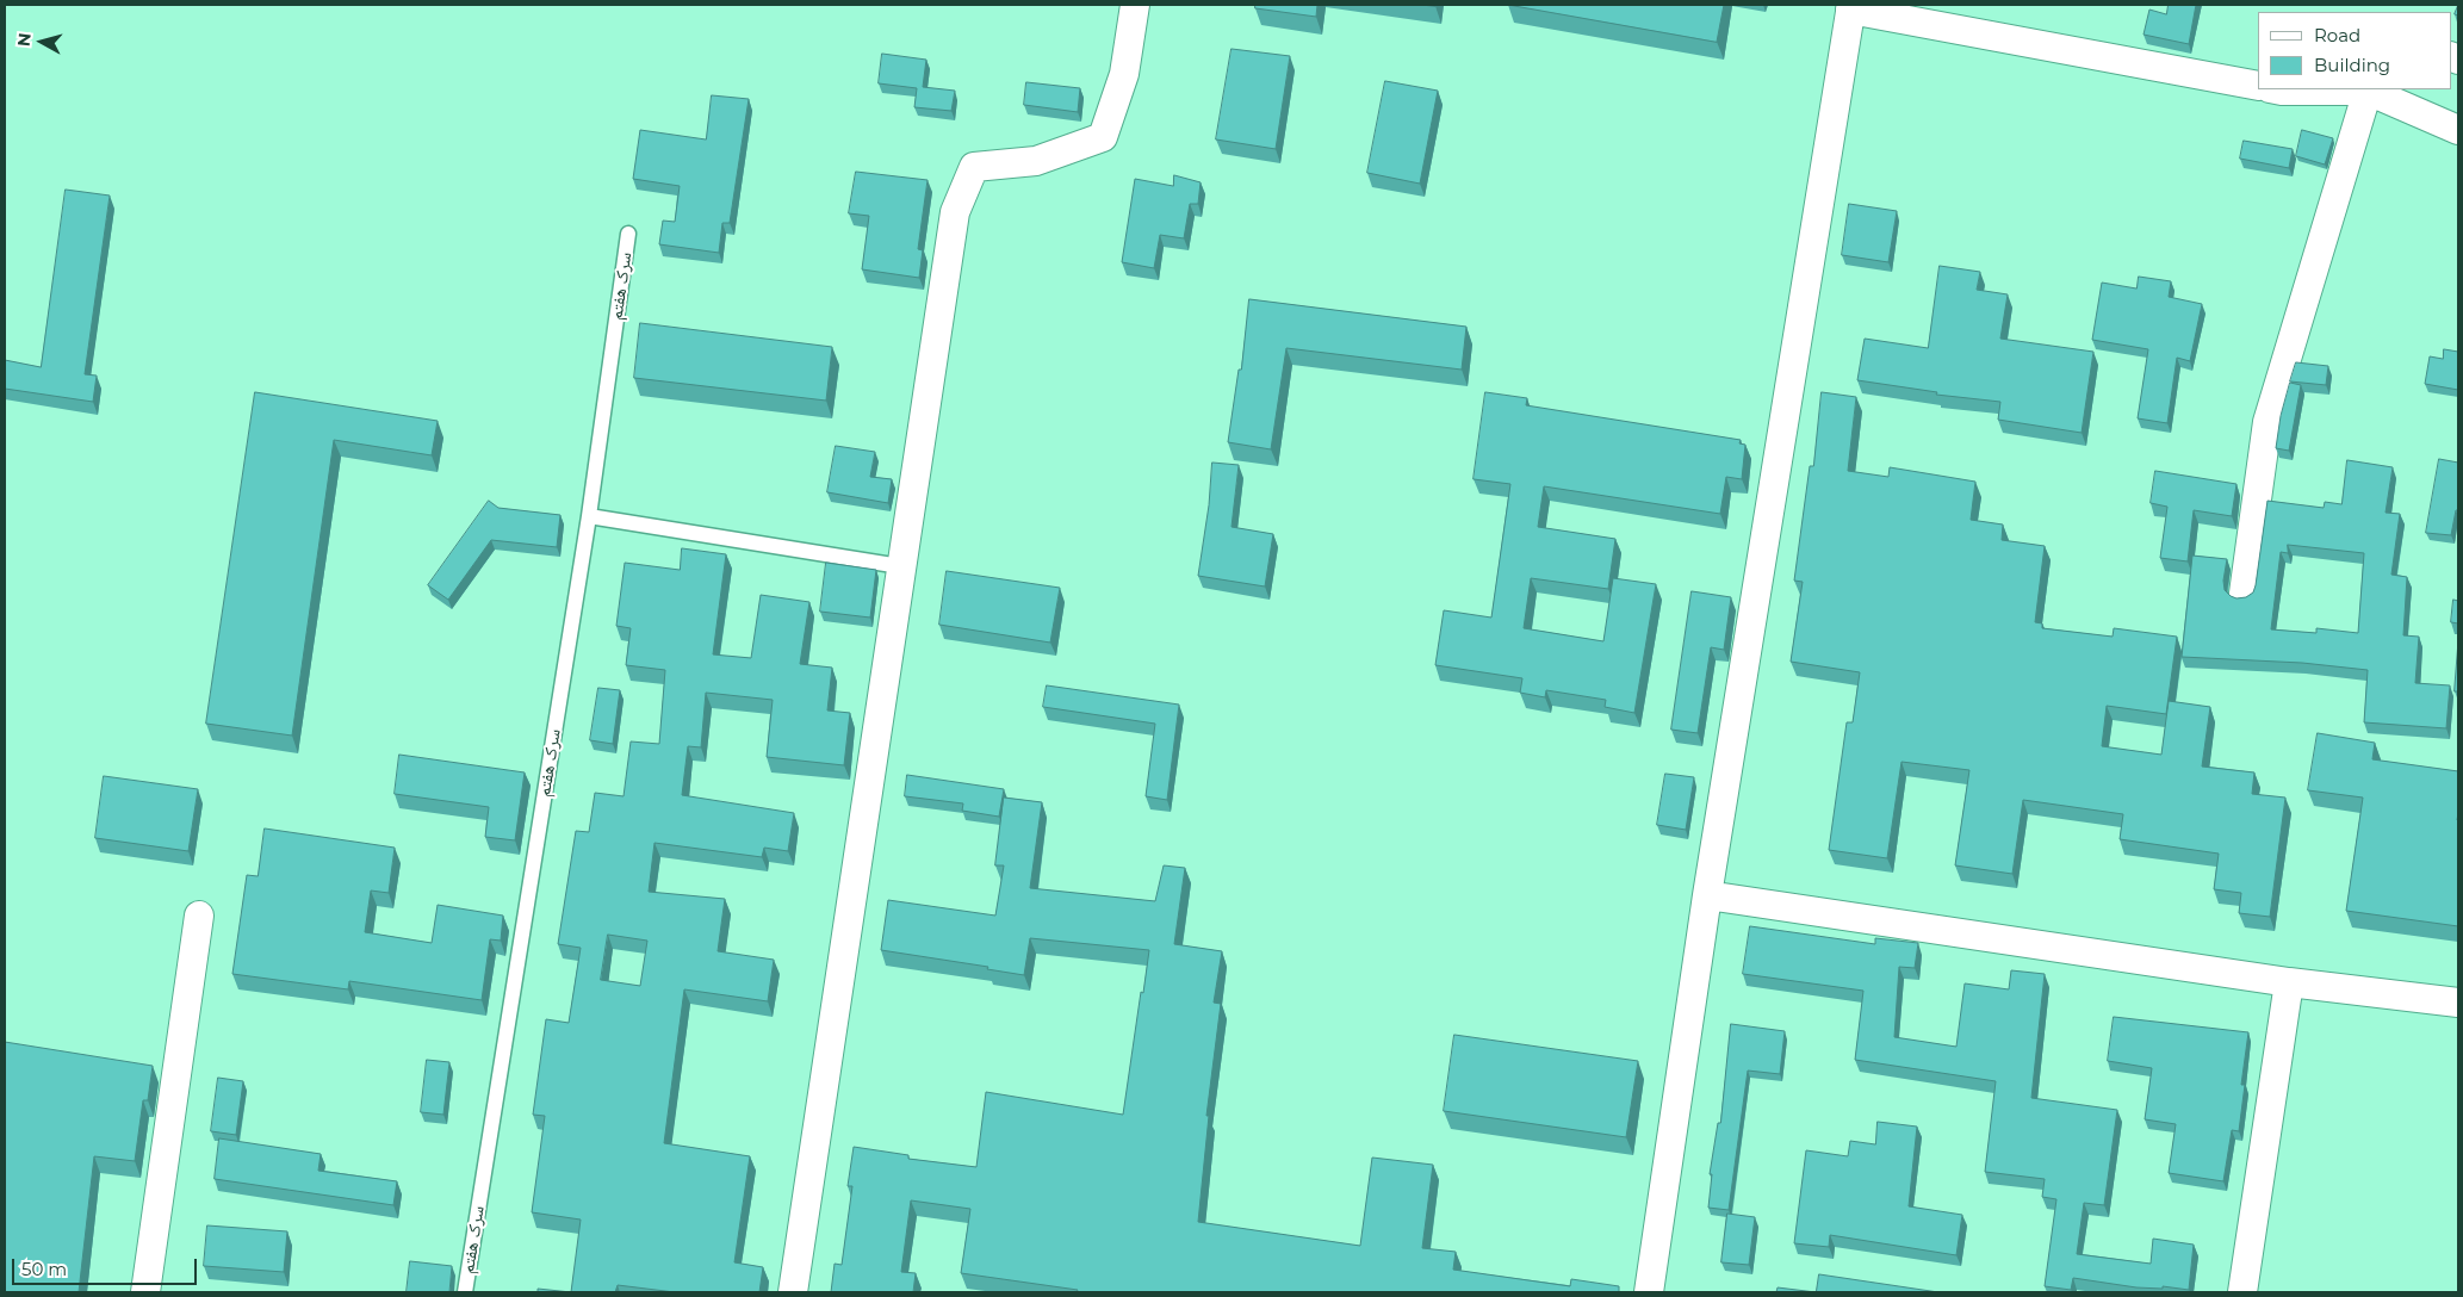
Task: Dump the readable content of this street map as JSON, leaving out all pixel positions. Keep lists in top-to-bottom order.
{
  "streets": {
    "lane": ["سرک هفتم"]
  },
  "legend": ["Road", "Building"],
  "scale_bar": "50 m",
  "north": "left"
}
